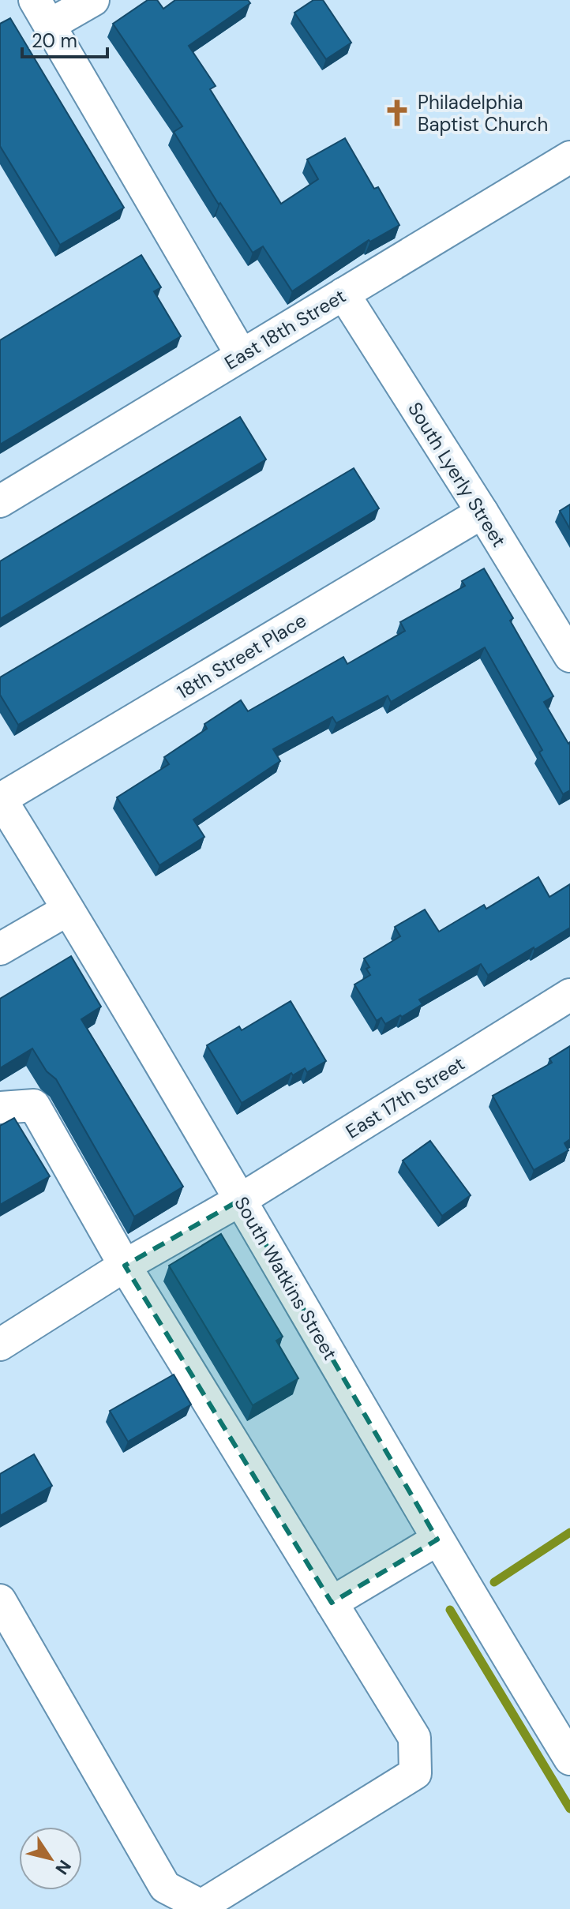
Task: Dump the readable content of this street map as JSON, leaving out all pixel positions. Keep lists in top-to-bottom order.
{
  "streets": {
    "street": [
      "East 18th Street",
      "South Lyerly Street",
      "18th Street Place",
      "East 17th Street",
      "South Watkins Street"
    ]
  },
  "crossings": [
    ["East 18th Street", "South Lyerly Street"],
    ["South Lyerly Street", "18th Street Place"],
    ["18th Street Place", "South Watkins Street"],
    ["East 17th Street", "South Watkins Street"]
  ],
  "places": {
    "church": ["Philadelphia Baptist Church"]
  },
  "scale_bar": "20 m",
  "north": "bottom right"
}
